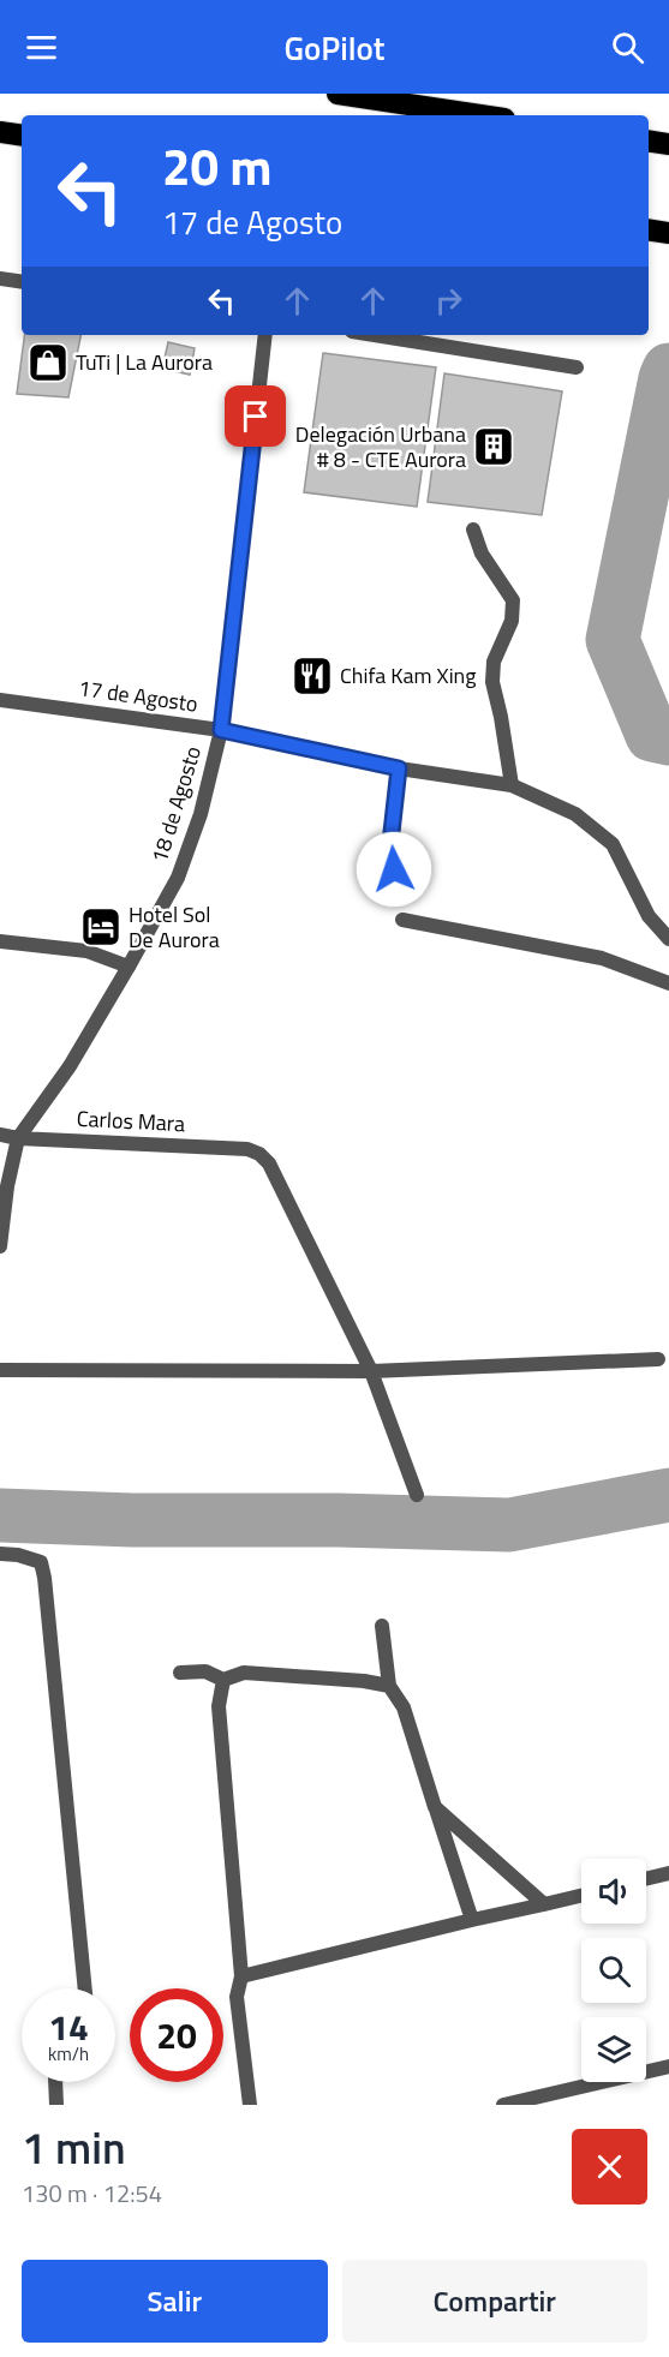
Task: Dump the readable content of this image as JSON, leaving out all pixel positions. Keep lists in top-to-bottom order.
{
  "streets": {
    "street": ["17 de Agosto", "18 de Agosto", "Carlos Mara"]
  },
  "crossings": [
    ["17 de Agosto", "18 de Agosto"],
    ["18 de Agosto", "Carlos Mara"]
  ],
  "places": {
    "shop": ["TuTi | La Aurora"],
    "building": ["Delegación Urbana # 8 - CTE Aurora"],
    "restaurant": ["Chifa Kam Xing"],
    "hotel": ["Hotel Sol De Aurora"]
  },
  "page": {
    "header": "GoPilot",
    "turn": ["20 m", "17 de Agosto"],
    "speed": "14 km/h",
    "limit": "20",
    "heading": ["1 min", "130 m · 12:54"],
    "buttons": ["Salir", "Compartir"]
  }
}
